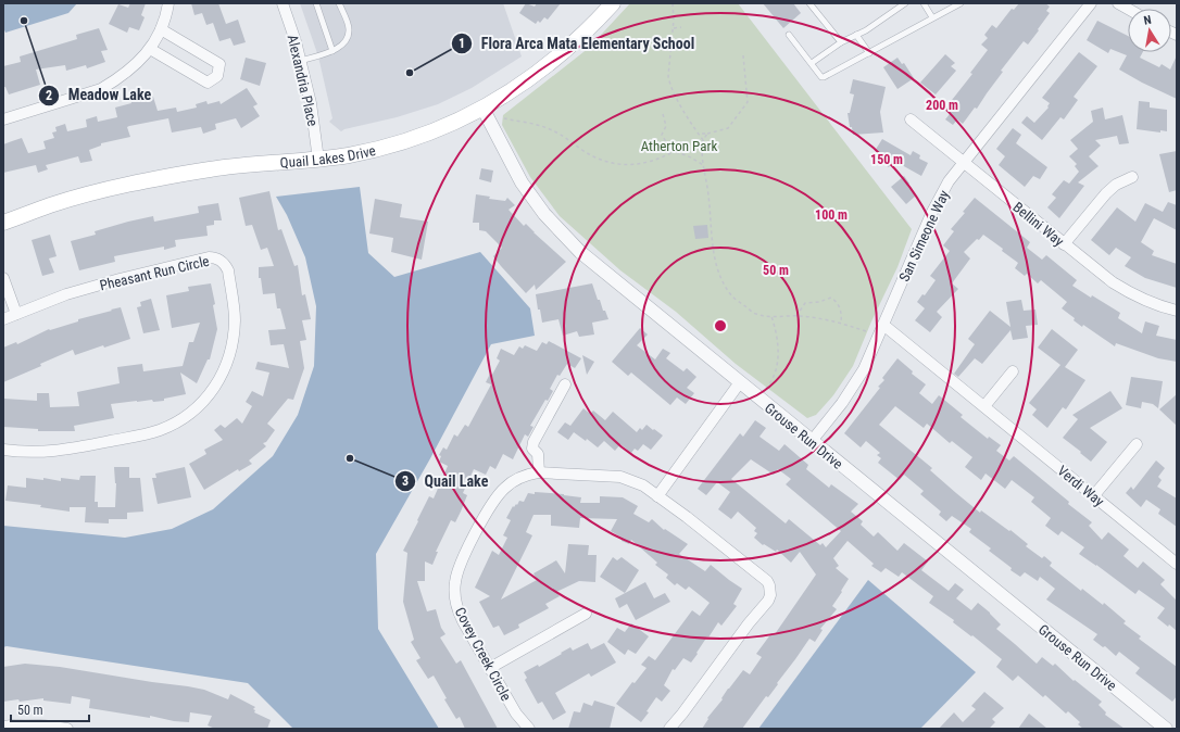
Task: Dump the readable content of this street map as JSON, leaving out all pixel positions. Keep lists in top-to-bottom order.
{
  "streets": {
    "main road": ["Quail Lakes Drive"],
    "street": [
      "Alexandria Place",
      "Bellini Way",
      "San Simeone Way",
      "Pheasant Run Circle",
      "Grouse Run Drive",
      "Verdi Way",
      "Covey Creek Circle"
    ]
  },
  "crossings": [
    ["Alexandria Place", "Quail Lakes Drive"],
    ["Quail Lakes Drive", "Grouse Run Drive"],
    ["Bellini Way", "San Simeone Way"],
    ["San Simeone Way", "Grouse Run Drive"],
    ["San Simeone Way", "Verdi Way"]
  ],
  "parks": ["Atherton Park"],
  "places": ["Meadow Lake", "Flora Arca Mata Elementary School", "Quail Lake"],
  "scale_bar": "50 m",
  "north": "top",
  "rings": [
    "200 m",
    "150 m",
    "100 m",
    "50 m"
  ]
}
